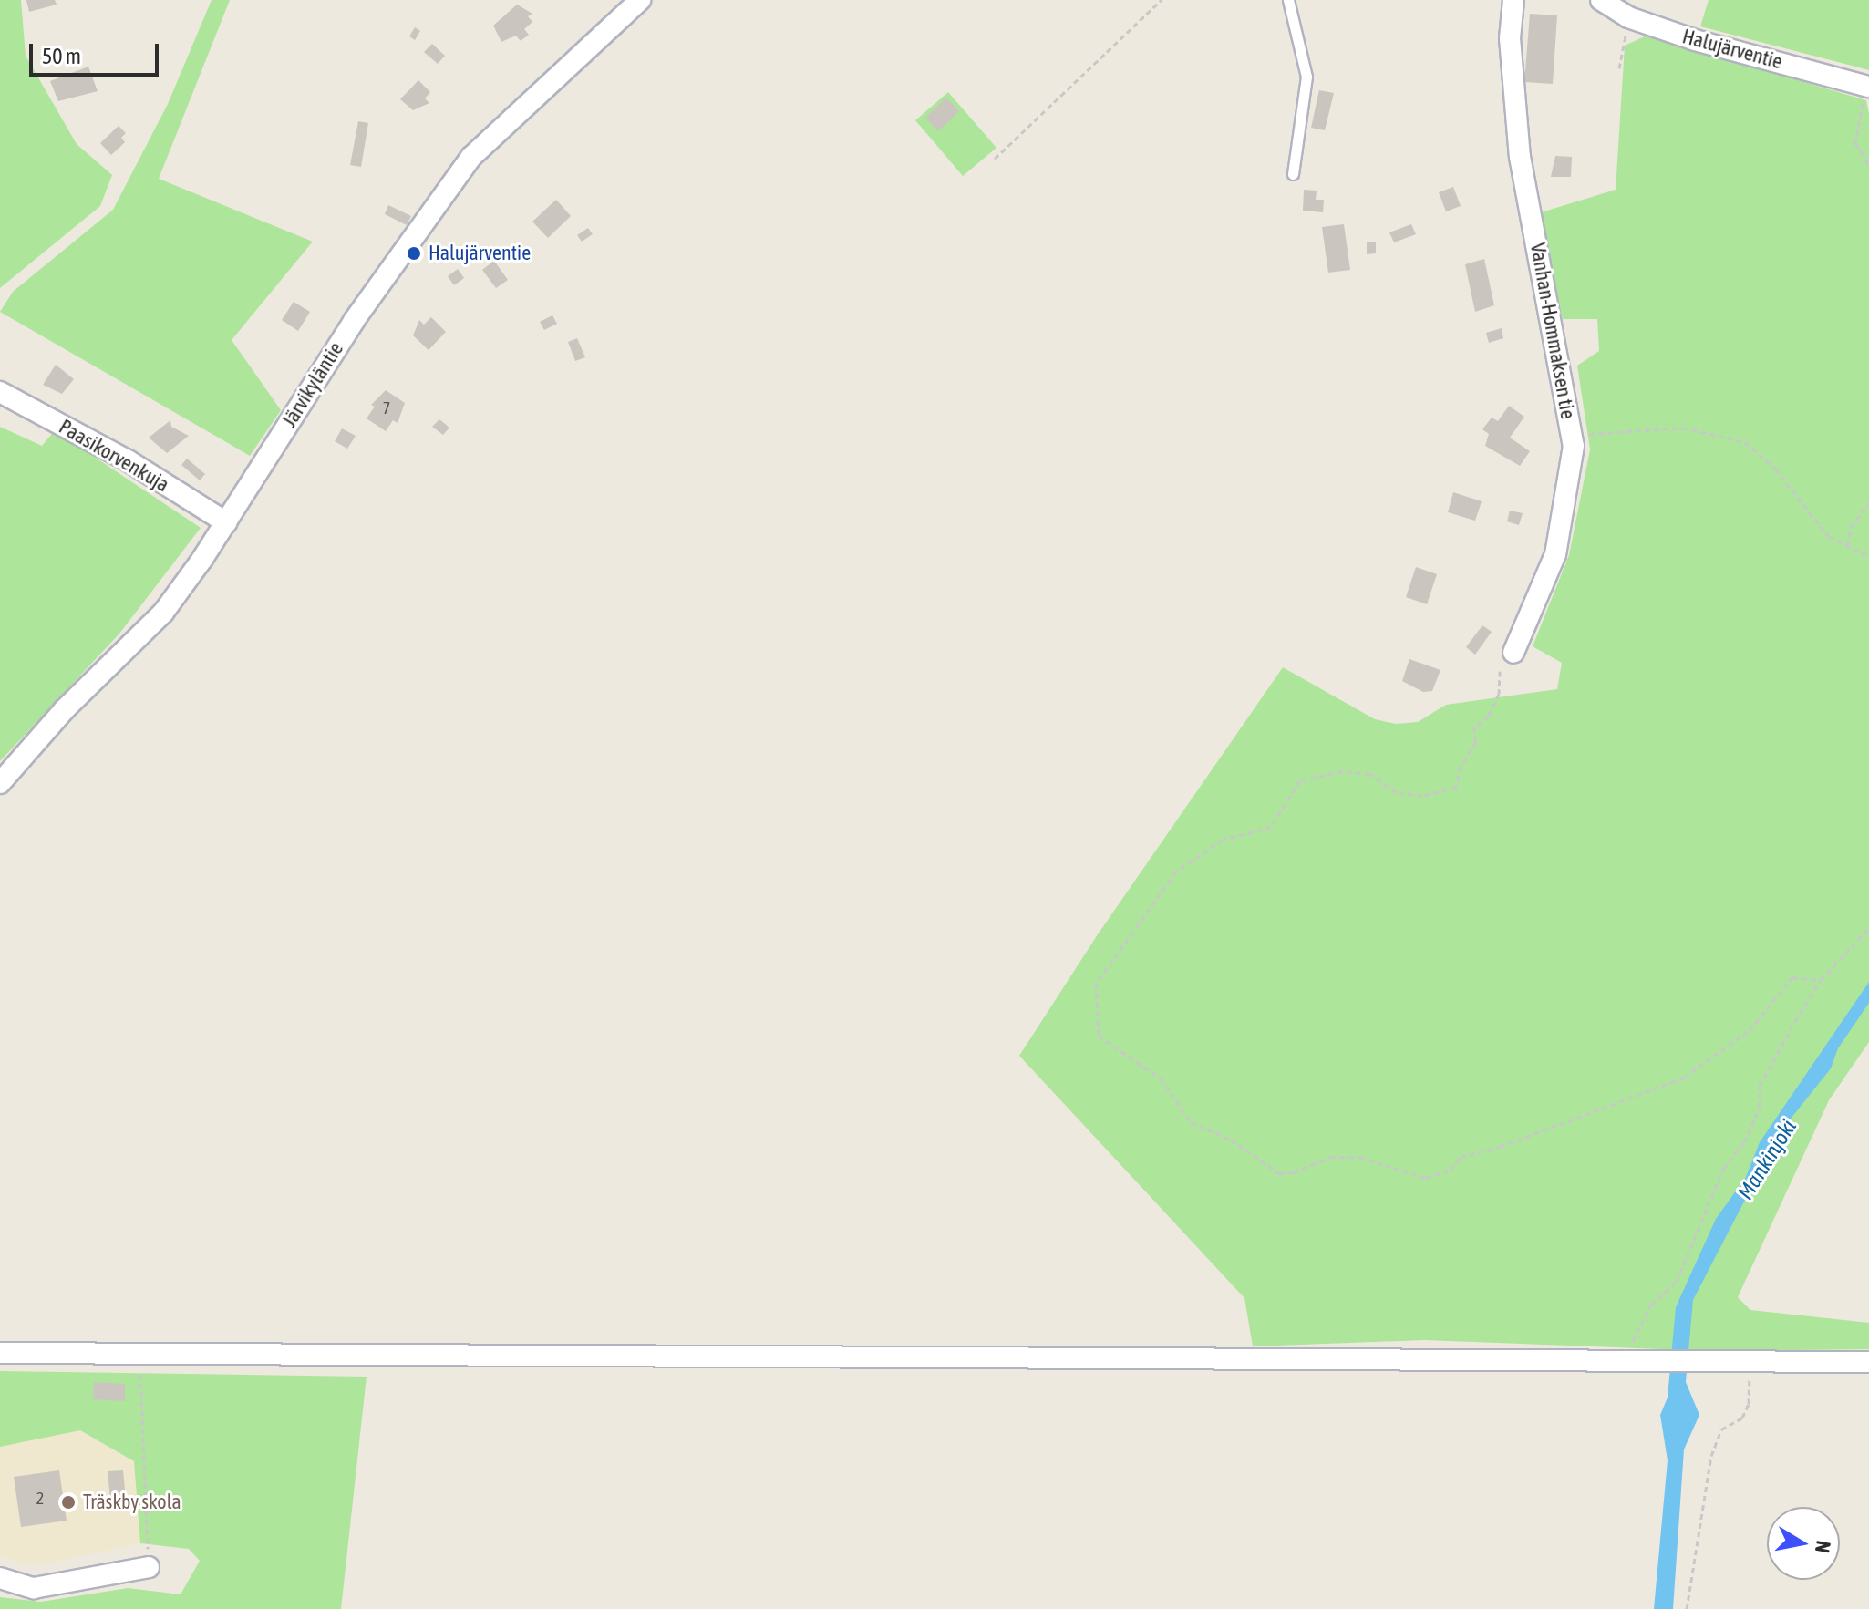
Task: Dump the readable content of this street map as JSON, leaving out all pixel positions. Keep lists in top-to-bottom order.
{
  "streets": {
    "street": [
      "Halujärventie",
      "Vanhan-Hommaksen tie",
      "Järvikyläntie",
      "Paasikorvenkuja"
    ]
  },
  "crossings": [
    ["Järvikyläntie", "Paasikorvenkuja"]
  ],
  "water": ["Mankinjoki"],
  "places": ["Halujärventie", "Träskby skola"],
  "house_numbers": ["7", "2"],
  "scale_bar": "50 m",
  "north": "right"
}
